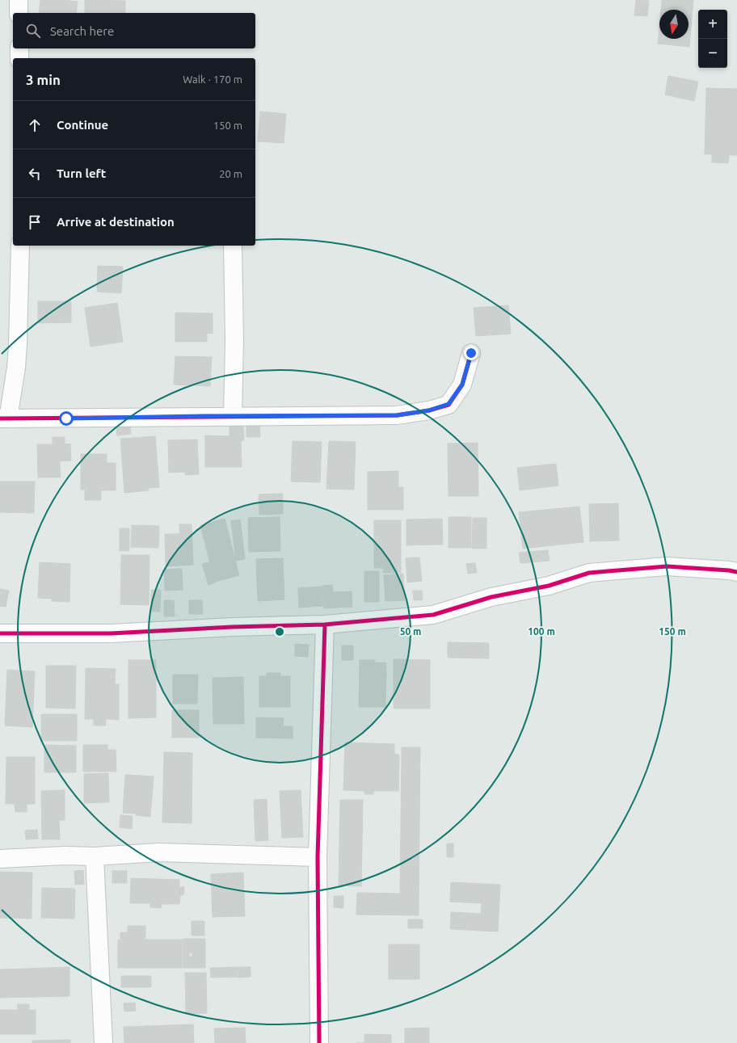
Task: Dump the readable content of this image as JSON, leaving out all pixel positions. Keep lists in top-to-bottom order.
{
  "north": "bottom",
  "page": {
    "map_buttons": ["+", "−"],
    "search": "Search here",
    "heading": ["3 min", "Walk · 170 m"],
    "list": [
      ["Continue", "150 m"],
      ["Turn left", "20 m"],
      "Arrive at destination"
    ]
  },
  "rings": ["50 m", "100 m", "150 m"]
}
